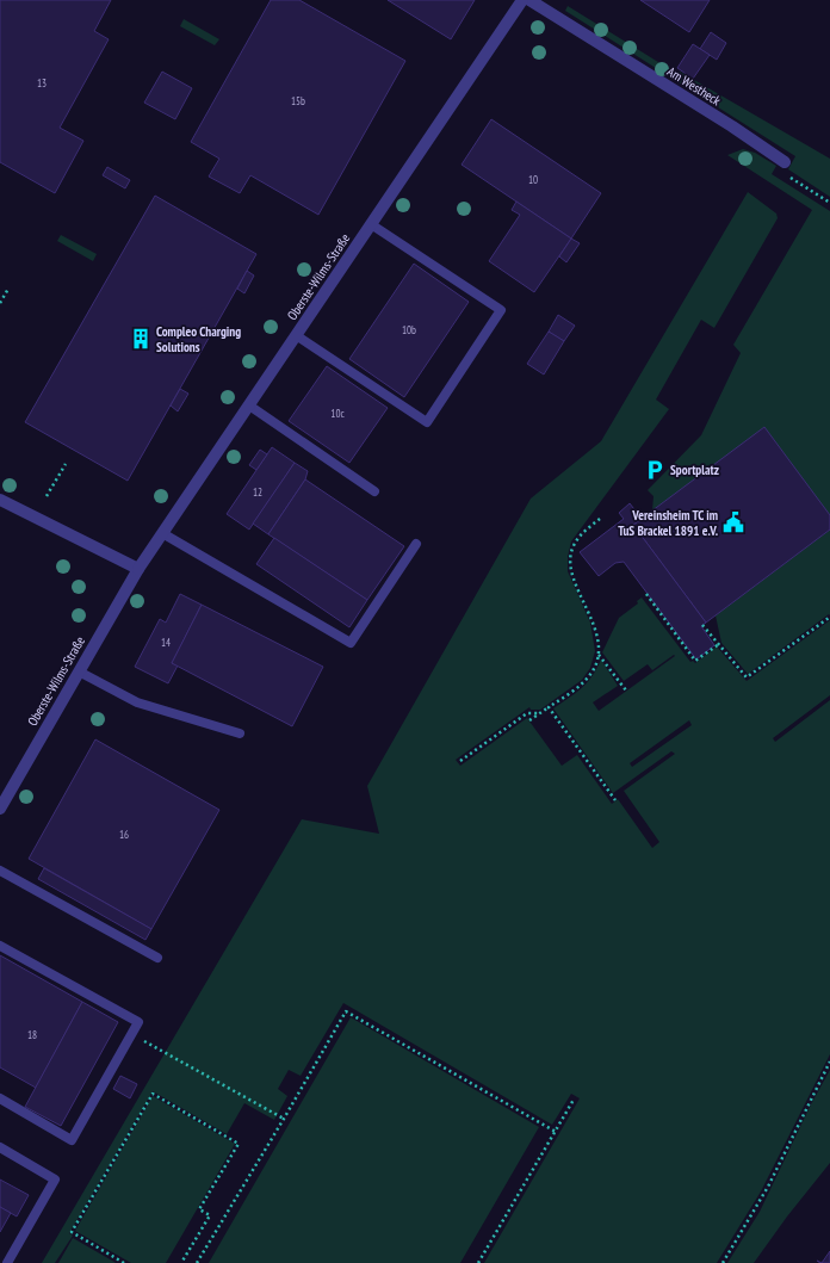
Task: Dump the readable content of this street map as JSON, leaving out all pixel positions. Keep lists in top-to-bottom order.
{
  "streets": {
    "street": ["Am Westheck", "Oberste-Wilms-Straße"]
  },
  "places": {
    "building": ["Compleo Charging Solutions"],
    "parking": ["Sportplatz"],
    "public building": ["Vereinsheim TC im TuS Brackel 1891 e.V."]
  },
  "house_numbers": [
    "13",
    "15b",
    "10",
    "10b",
    "10c",
    "12",
    "14",
    "16",
    "18"
  ]
}
